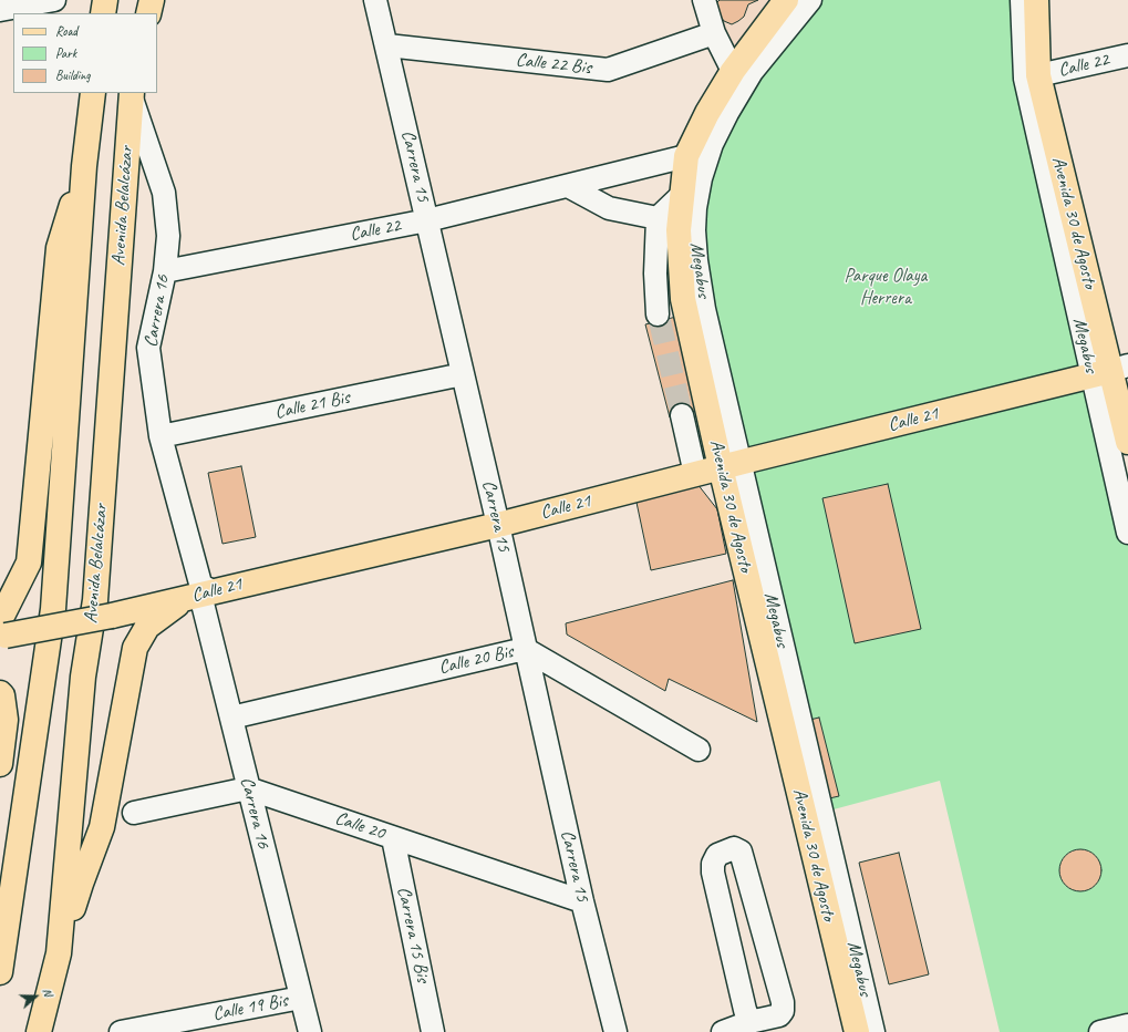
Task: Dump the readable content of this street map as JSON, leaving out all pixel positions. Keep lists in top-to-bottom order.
{
  "streets": {
    "main road": ["Avenida Belalcázar", "Avenida 30 de Agosto", "Calle 21"],
    "street": [
      "Calle 22 Bis",
      "Calle 22",
      "Carrera 15",
      "Megabus",
      "Carrera 16",
      "Calle 21 Bis",
      "Calle 20 Bis",
      "Calle 20",
      "Carrera 15 Bis",
      "Calle 19 Bis"
    ]
  },
  "crossings": [
    ["Calle 22 Bis", "Carrera 15"],
    ["Calle 22", "Carrera 15"],
    ["Calle 22", "Avenida 30 de Agosto"],
    ["Calle 22", "Carrera 16"],
    ["Carrera 15", "Calle 21 Bis"],
    ["Carrera 15", "Calle 21"],
    ["Carrera 15", "Calle 20 Bis"],
    ["Carrera 15", "Calle 20"],
    ["Avenida Belalcázar", "Carrera 16"],
    ["Avenida 30 de Agosto", "Megabus"],
    ["Avenida 30 de Agosto", "Calle 21"],
    ["Megabus", "Calle 21"],
    ["Carrera 16", "Calle 21 Bis"],
    ["Carrera 16", "Calle 21"],
    ["Carrera 16", "Calle 20 Bis"],
    ["Carrera 16", "Calle 20"],
    ["Carrera 16", "Calle 19 Bis"],
    ["Calle 20", "Carrera 15 Bis"]
  ],
  "parks": ["Parque Olaya Herrera"],
  "legend": ["Road", "Park", "Building"],
  "north": "right"
}
